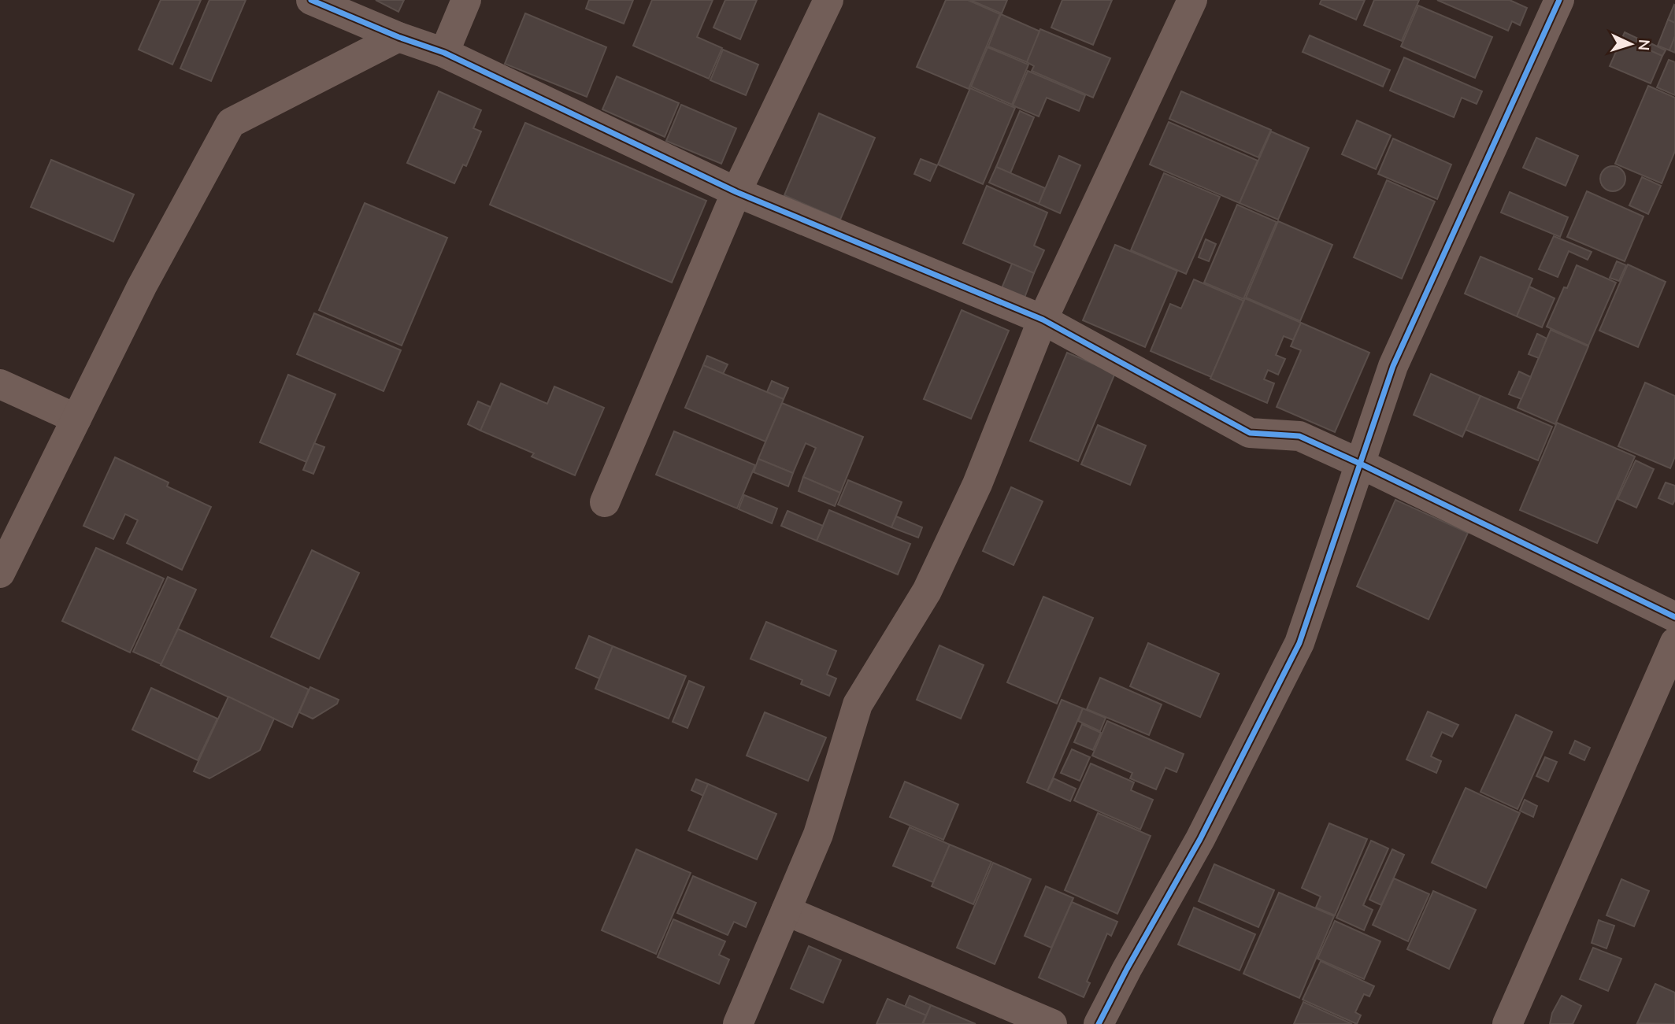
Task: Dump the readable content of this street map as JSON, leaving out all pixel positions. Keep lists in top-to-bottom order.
{
  "north": "right"
}
